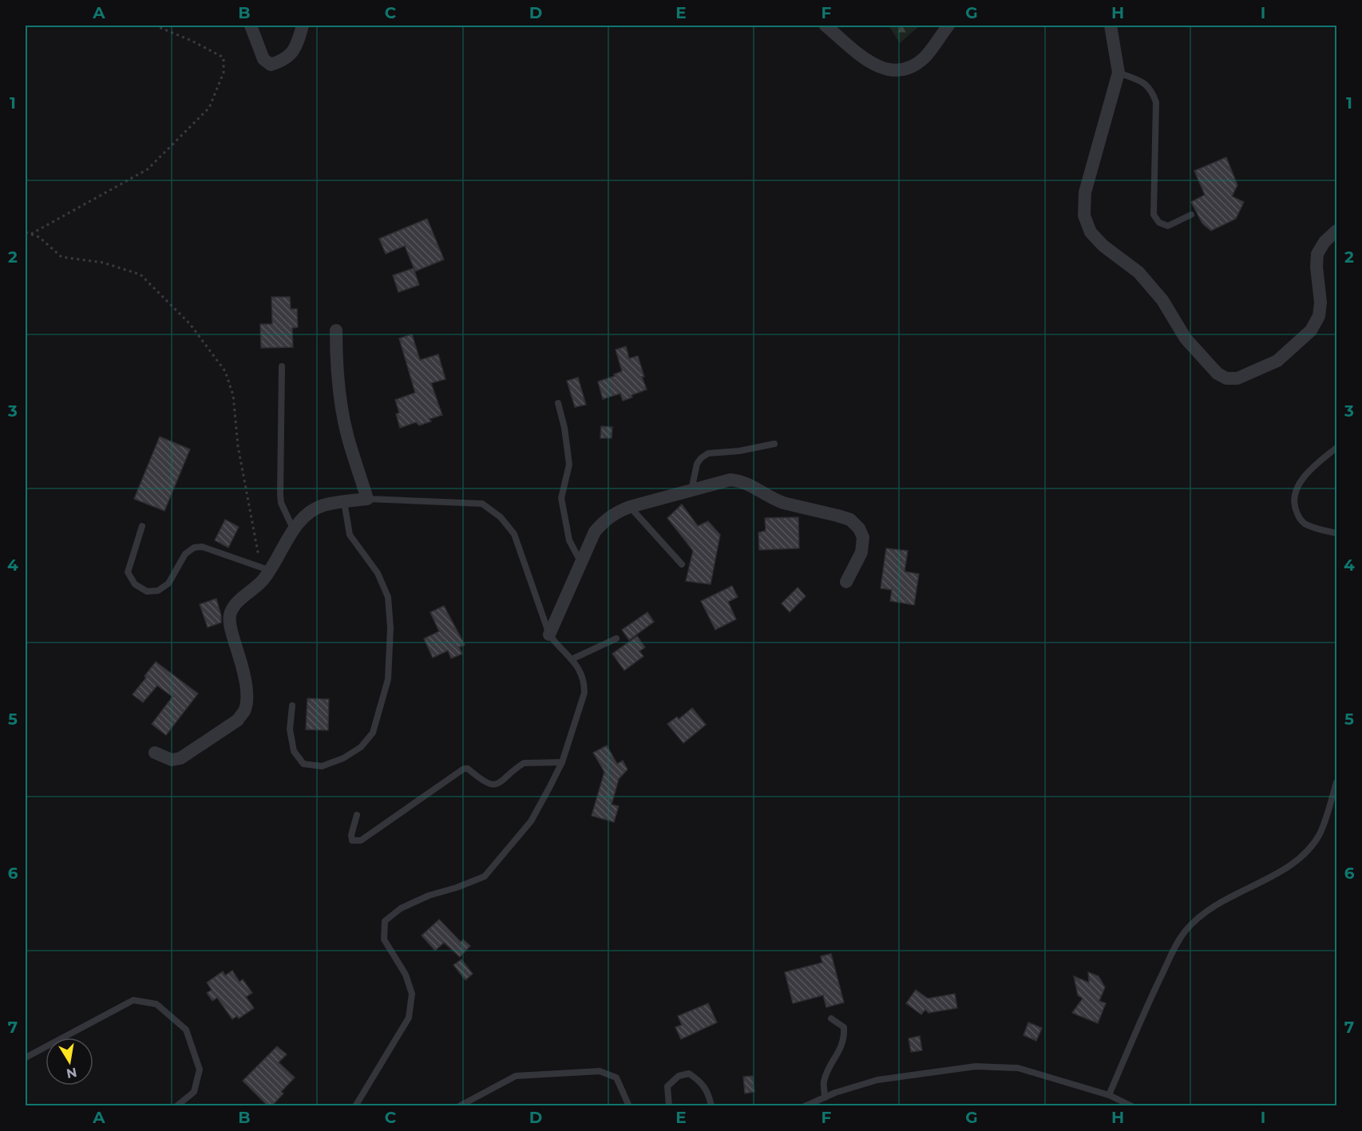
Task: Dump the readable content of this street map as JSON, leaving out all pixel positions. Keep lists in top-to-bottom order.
{
  "north": "bottom",
  "grid": {
    "columns": [
      "A",
      "B",
      "C",
      "D",
      "E",
      "F",
      "G",
      "H",
      "I"
    ],
    "rows": [
      "1",
      "2",
      "3",
      "4",
      "5",
      "6",
      "7"
    ]
  }
}
